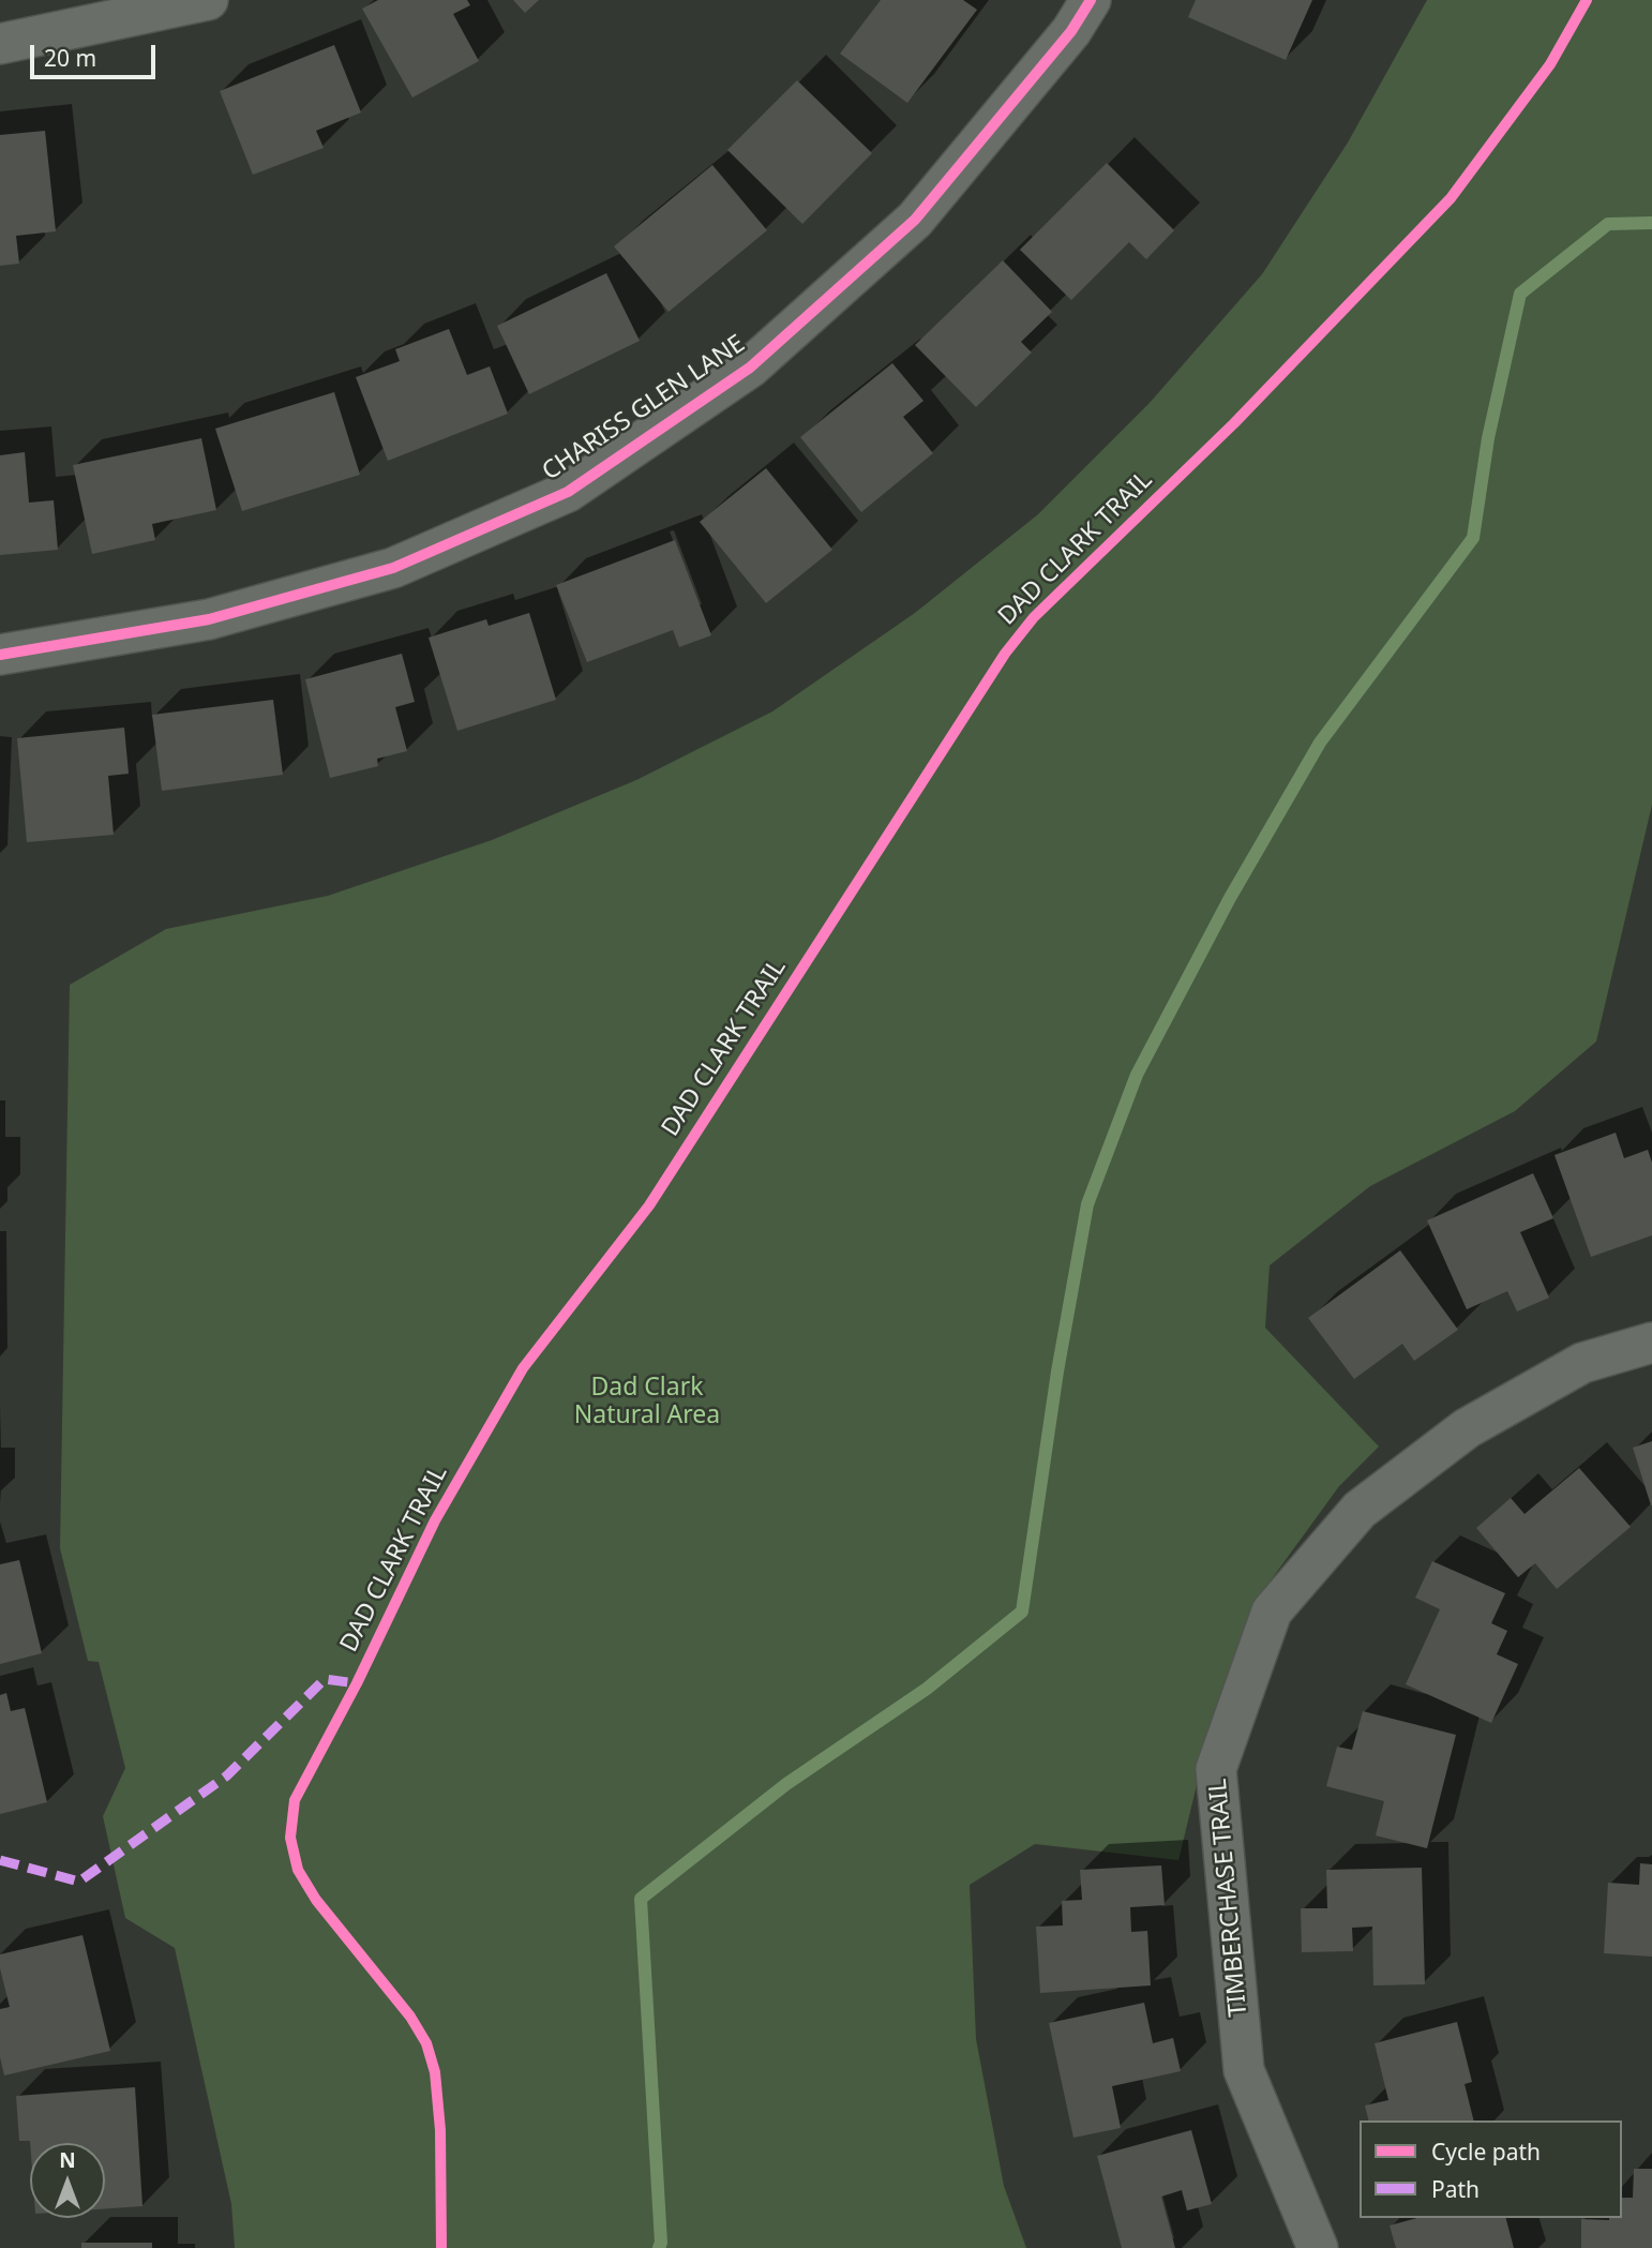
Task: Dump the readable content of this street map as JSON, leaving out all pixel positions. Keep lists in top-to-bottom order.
{
  "streets": {
    "street": ["CHARISS GLEN LANE", "TIMBERCHASE TRAIL"],
    "cycle path": ["DAD CLARK TRAIL"]
  },
  "parks": ["Dad Clark Natural Area"],
  "legend": ["Cycle path", "Path"],
  "scale_bar": "20 m",
  "north": "top"
}
